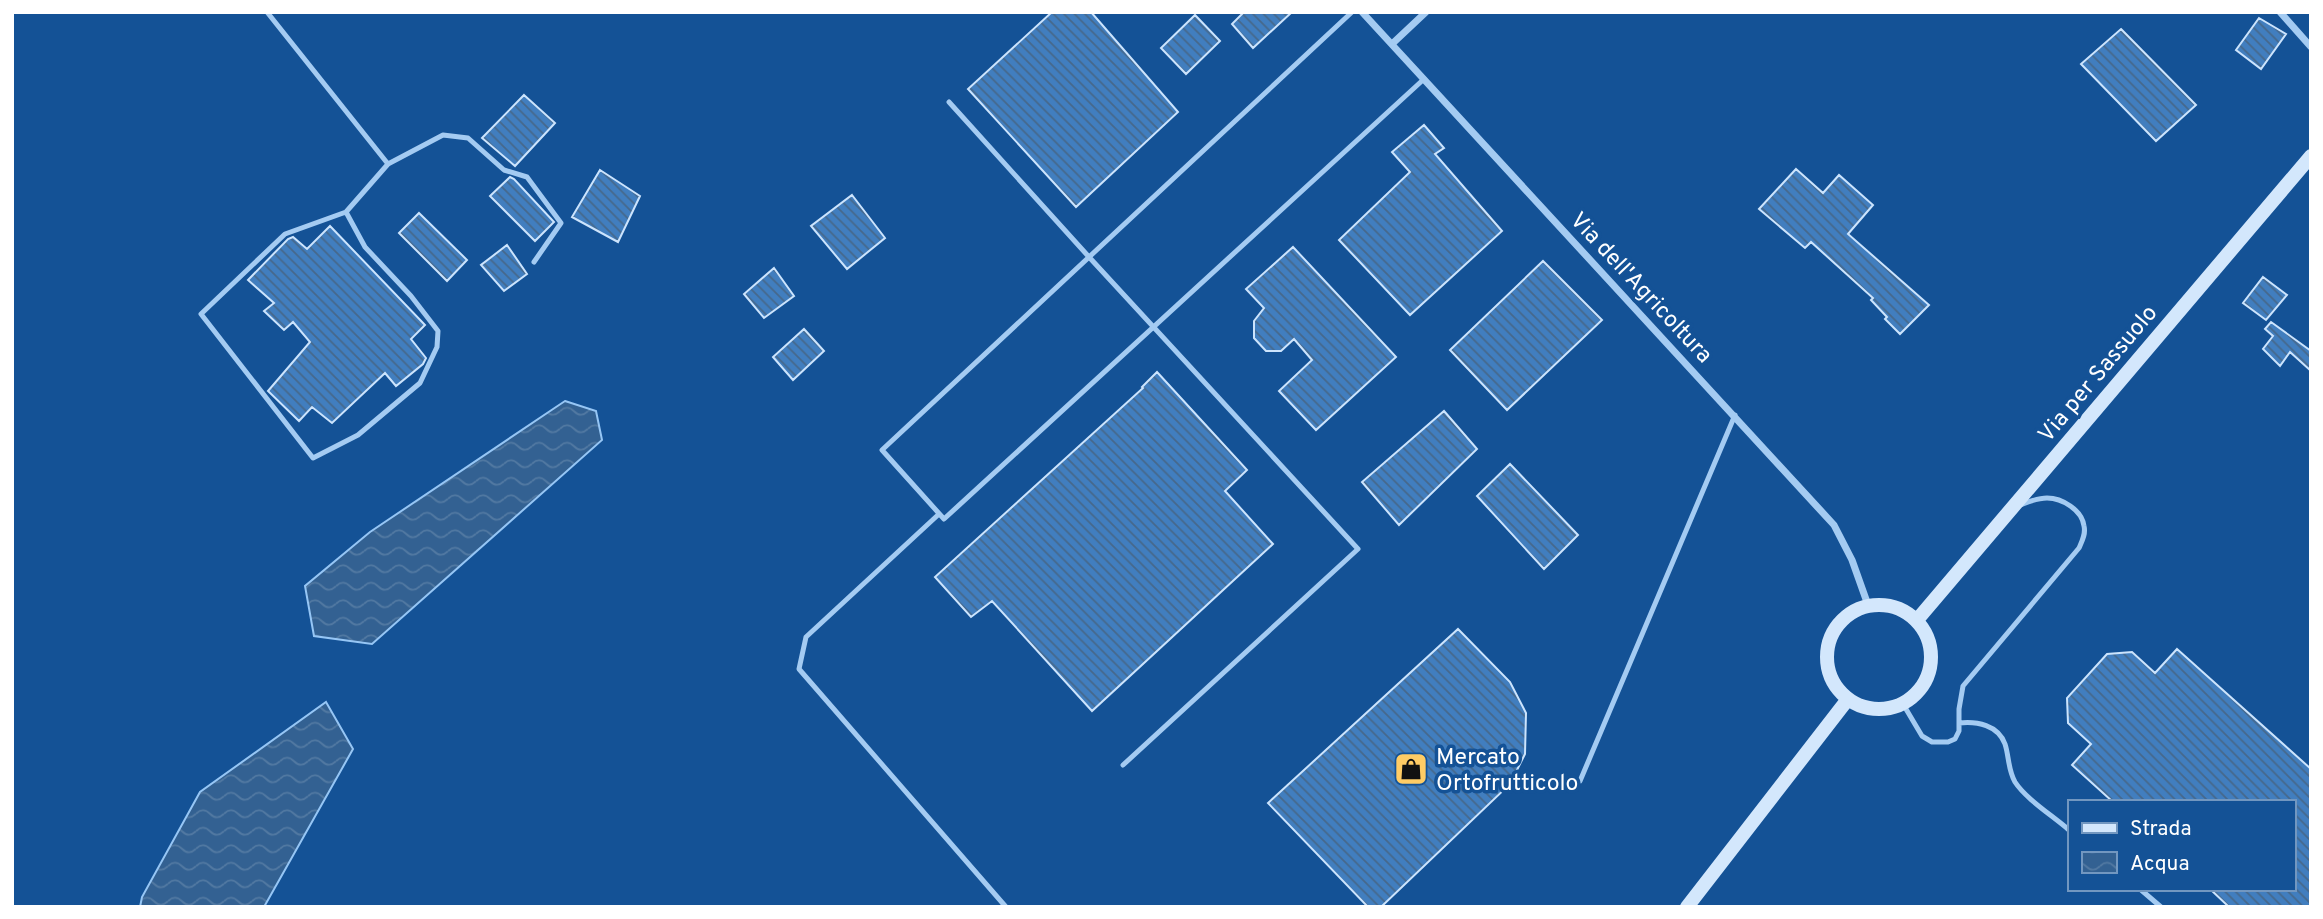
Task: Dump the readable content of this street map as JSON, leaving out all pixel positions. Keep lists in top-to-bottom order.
{
  "streets": {
    "main road": ["Via per Sassuolo"],
    "street": ["Via dell'Agricoltura"]
  },
  "crossings": [
    ["Via dell'Agricoltura", "Via per Sassuolo"]
  ],
  "places": {
    "shop": ["Mercato Ortofrutticolo"]
  },
  "legend": ["Strada", "Acqua"]
}
